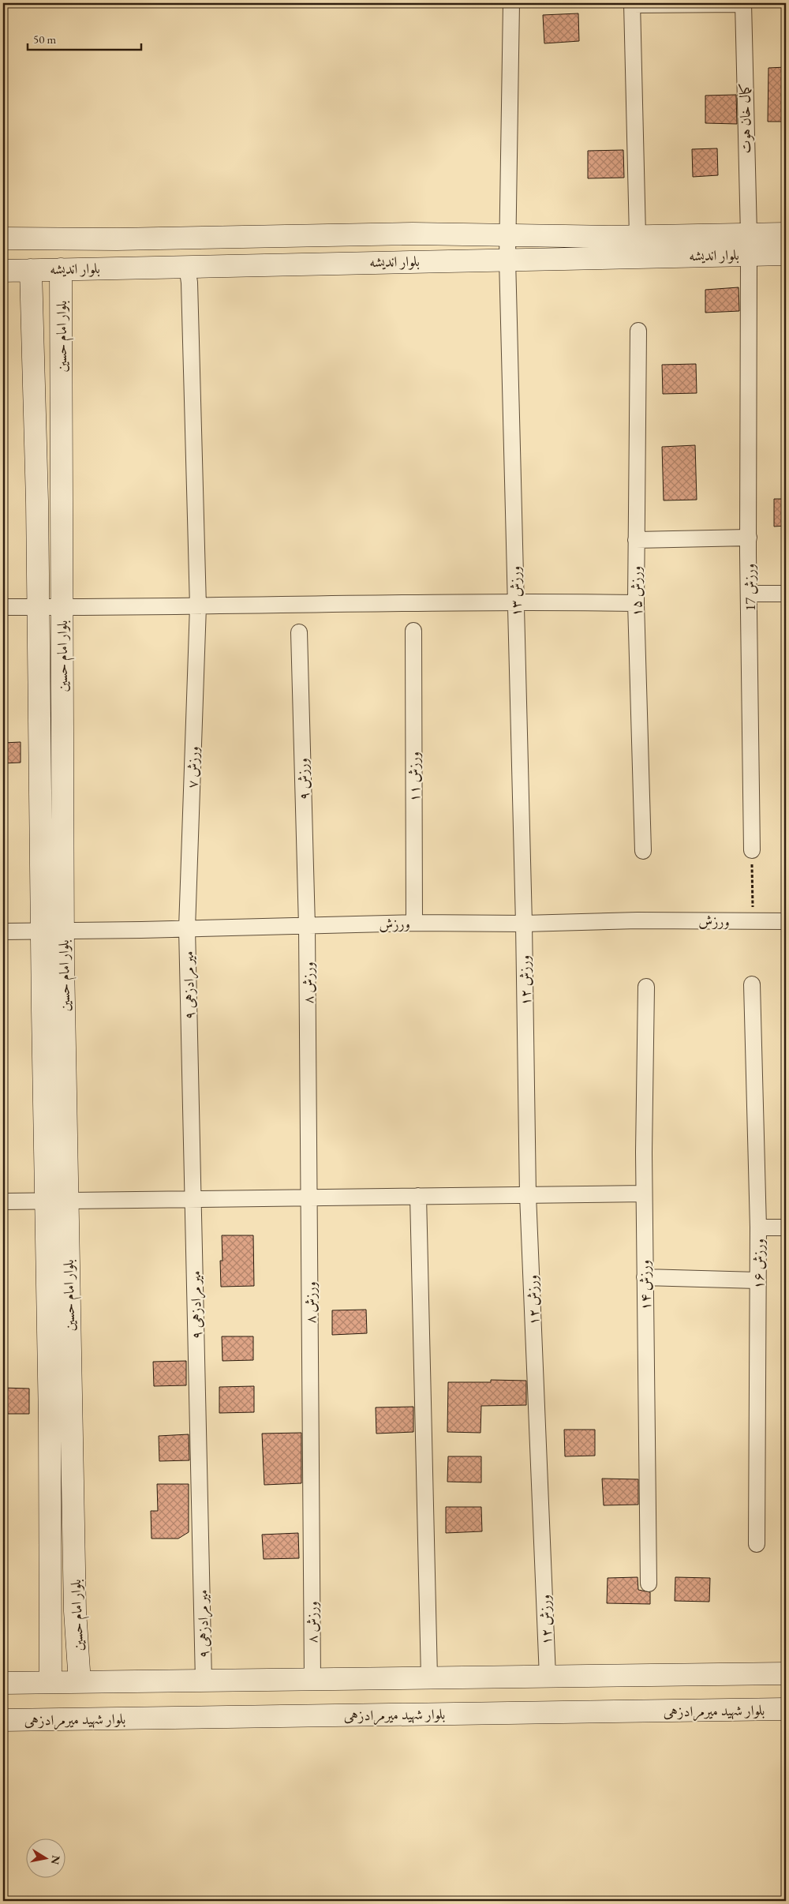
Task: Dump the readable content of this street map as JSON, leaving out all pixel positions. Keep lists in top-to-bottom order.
{
  "streets": {
    "street": [
      "کمال خان هوت",
      "بلوار اندیشه",
      "بلوار امام حسین",
      "ورزش 17",
      "ورزش ۱۳",
      "ورزش ۱۵",
      "ورزش ۷",
      "ورزش ۱۱",
      "ورزش ۹",
      "ورزش",
      "ورزش ۱۲",
      "ورزش ۸",
      "میر مرادزهی ۹",
      "ورزش ۱۶",
      "ورزش ۱۴",
      "بلوار شهید میرمرادزهی"
    ]
  },
  "crossings": [
    ["کمال خان هوت", "بلوار اندیشه"],
    ["کمال خان هوت", "ورزش 17"],
    ["بلوار اندیشه", "بلوار امام حسین"],
    ["بلوار اندیشه", "ورزش 17"],
    ["بلوار اندیشه", "ورزش ۱۳"],
    ["بلوار اندیشه", "ورزش ۷"],
    ["بلوار امام حسین", "ورزش"],
    ["ورزش ۱۳", "ورزش"],
    ["ورزش ۱۳", "ورزش ۱۲"],
    ["ورزش ۷", "ورزش"],
    ["ورزش ۷", "میر مرادزهی ۹"],
    ["ورزش ۱۱", "ورزش"],
    ["ورزش ۹", "ورزش"],
    ["ورزش ۹", "ورزش ۸"],
    ["ورزش", "ورزش ۱۲"],
    ["ورزش", "ورزش ۸"],
    ["ورزش", "میر مرادزهی ۹"]
  ],
  "scale_bar": "50 m",
  "north": "right"
}
